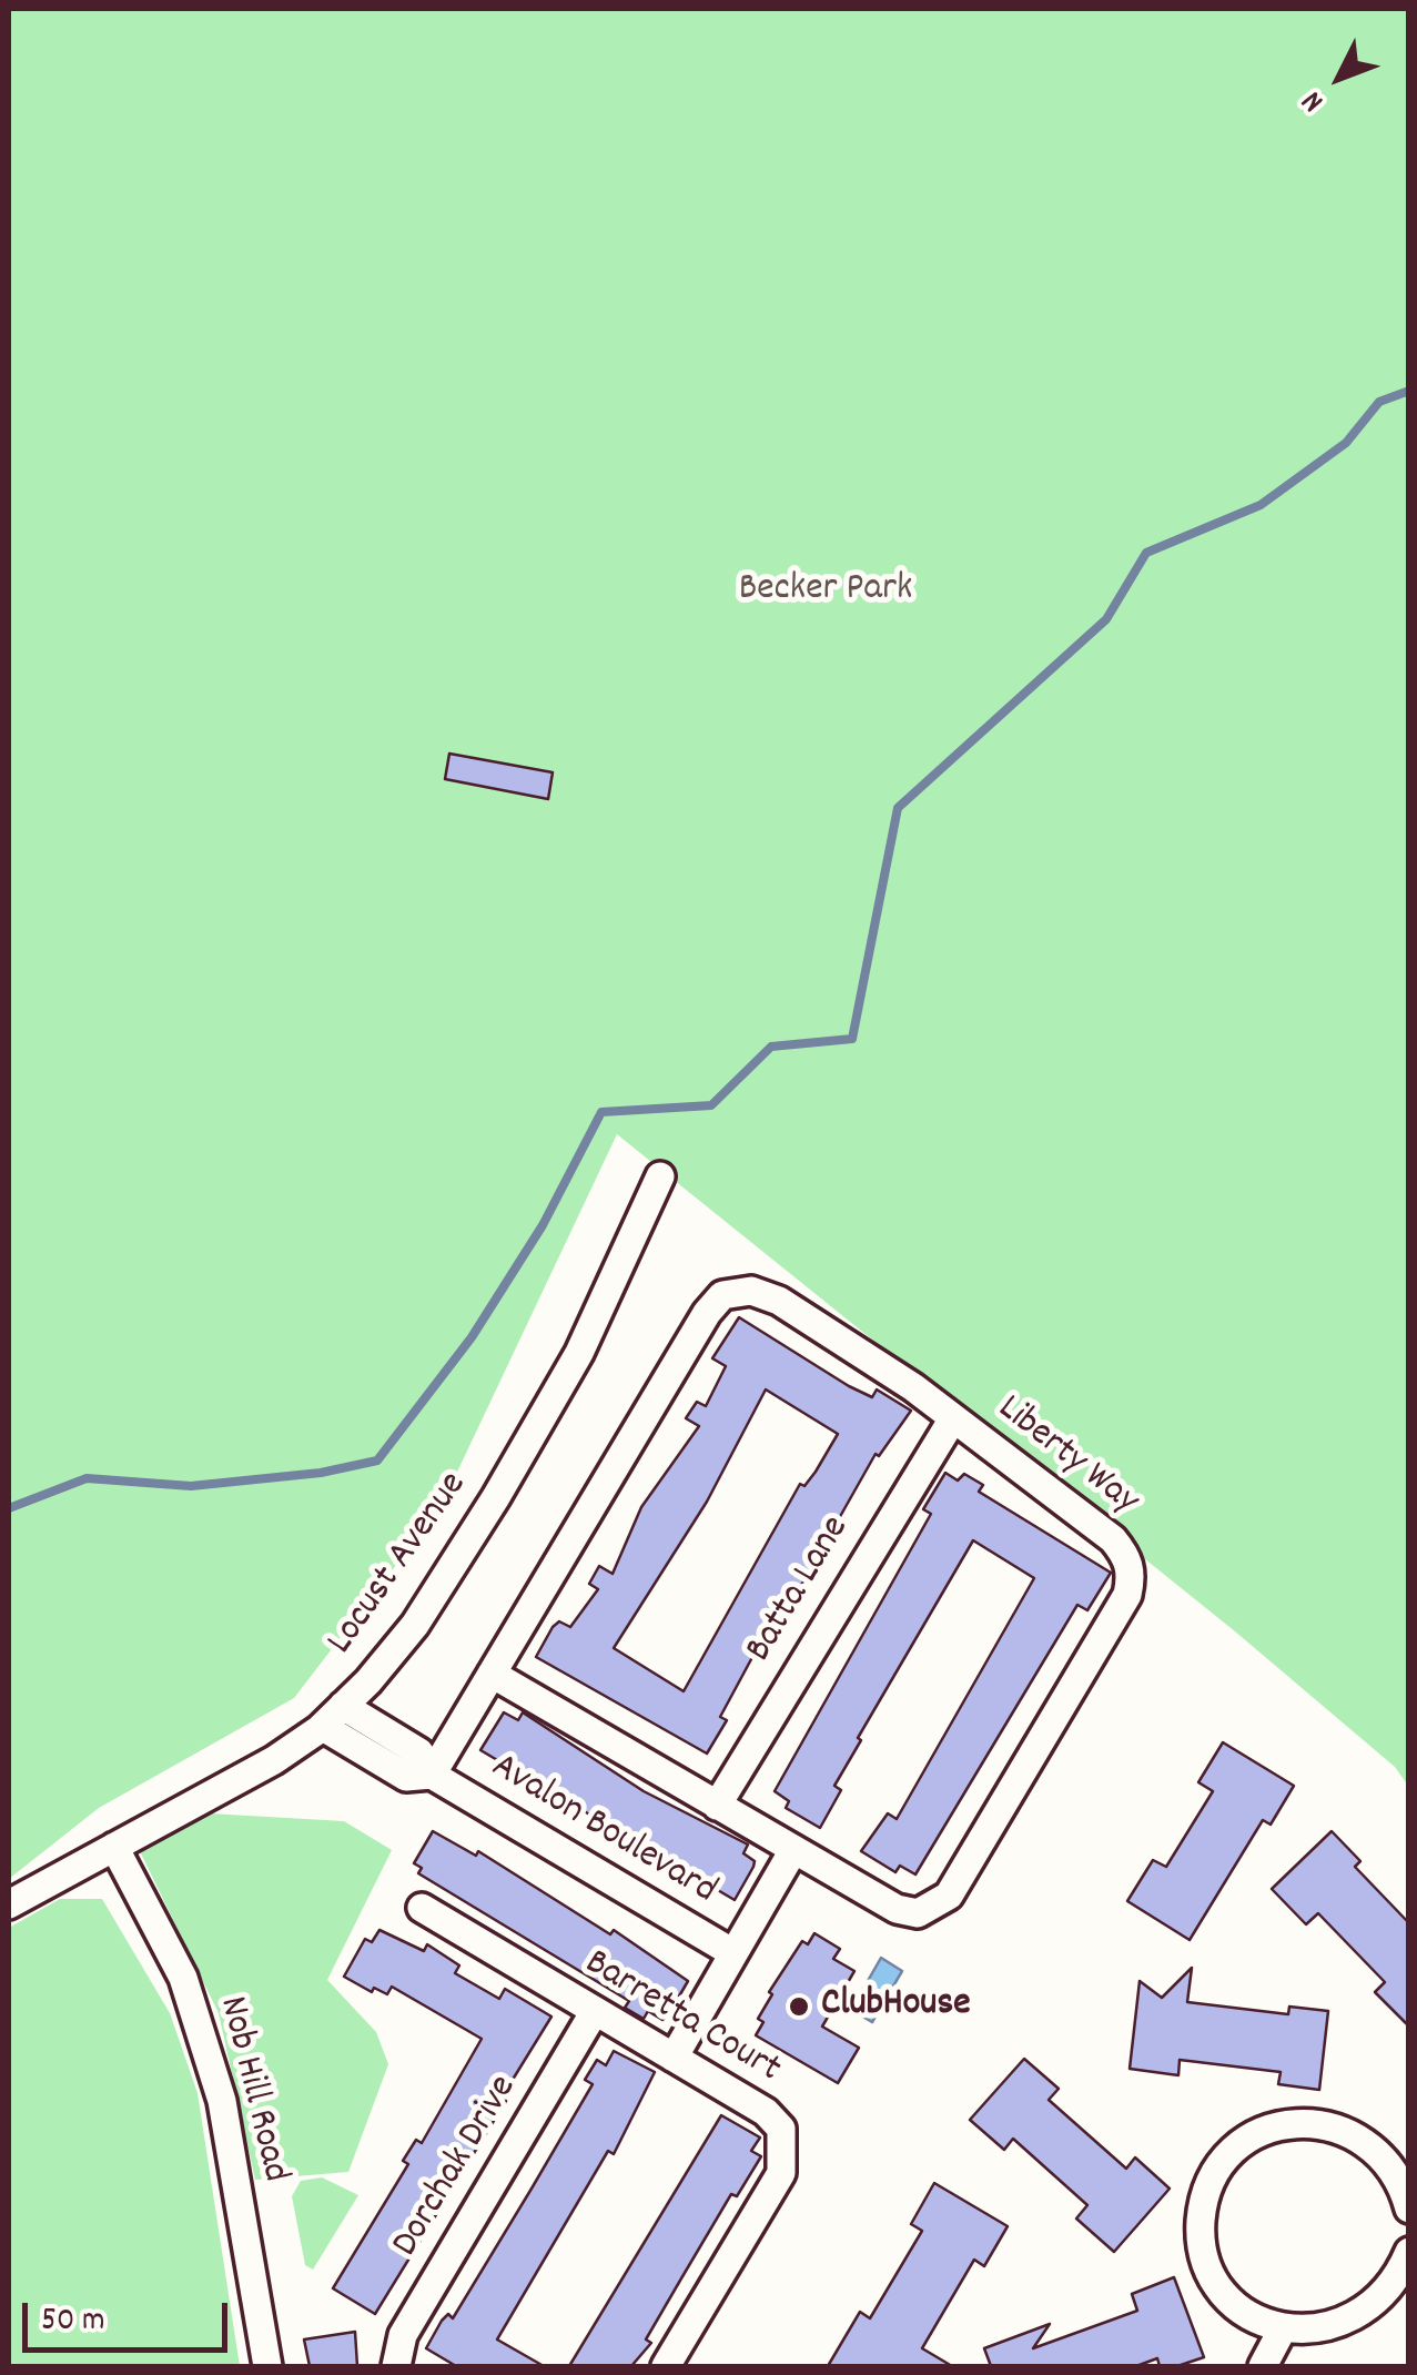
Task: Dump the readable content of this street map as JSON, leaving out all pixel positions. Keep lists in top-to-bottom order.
{
  "streets": {
    "street": [
      "Liberty Way",
      "Locust Avenue",
      "Batta Lane",
      "Avalon Boulevard",
      "Barretta Court",
      "Nob Hill Road",
      "Dorchak Drive"
    ]
  },
  "crossings": [
    ["Liberty Way", "Batta Lane"],
    ["Liberty Way", "Avalon Boulevard"],
    ["Locust Avenue", "Avalon Boulevard"],
    ["Locust Avenue", "Nob Hill Road"],
    ["Avalon Boulevard", "Barretta Court"],
    ["Barretta Court", "Dorchak Drive"]
  ],
  "parks": ["Becker Park"],
  "places": ["ClubHouse"],
  "scale_bar": "50 m",
  "north": "bottom left"
}
